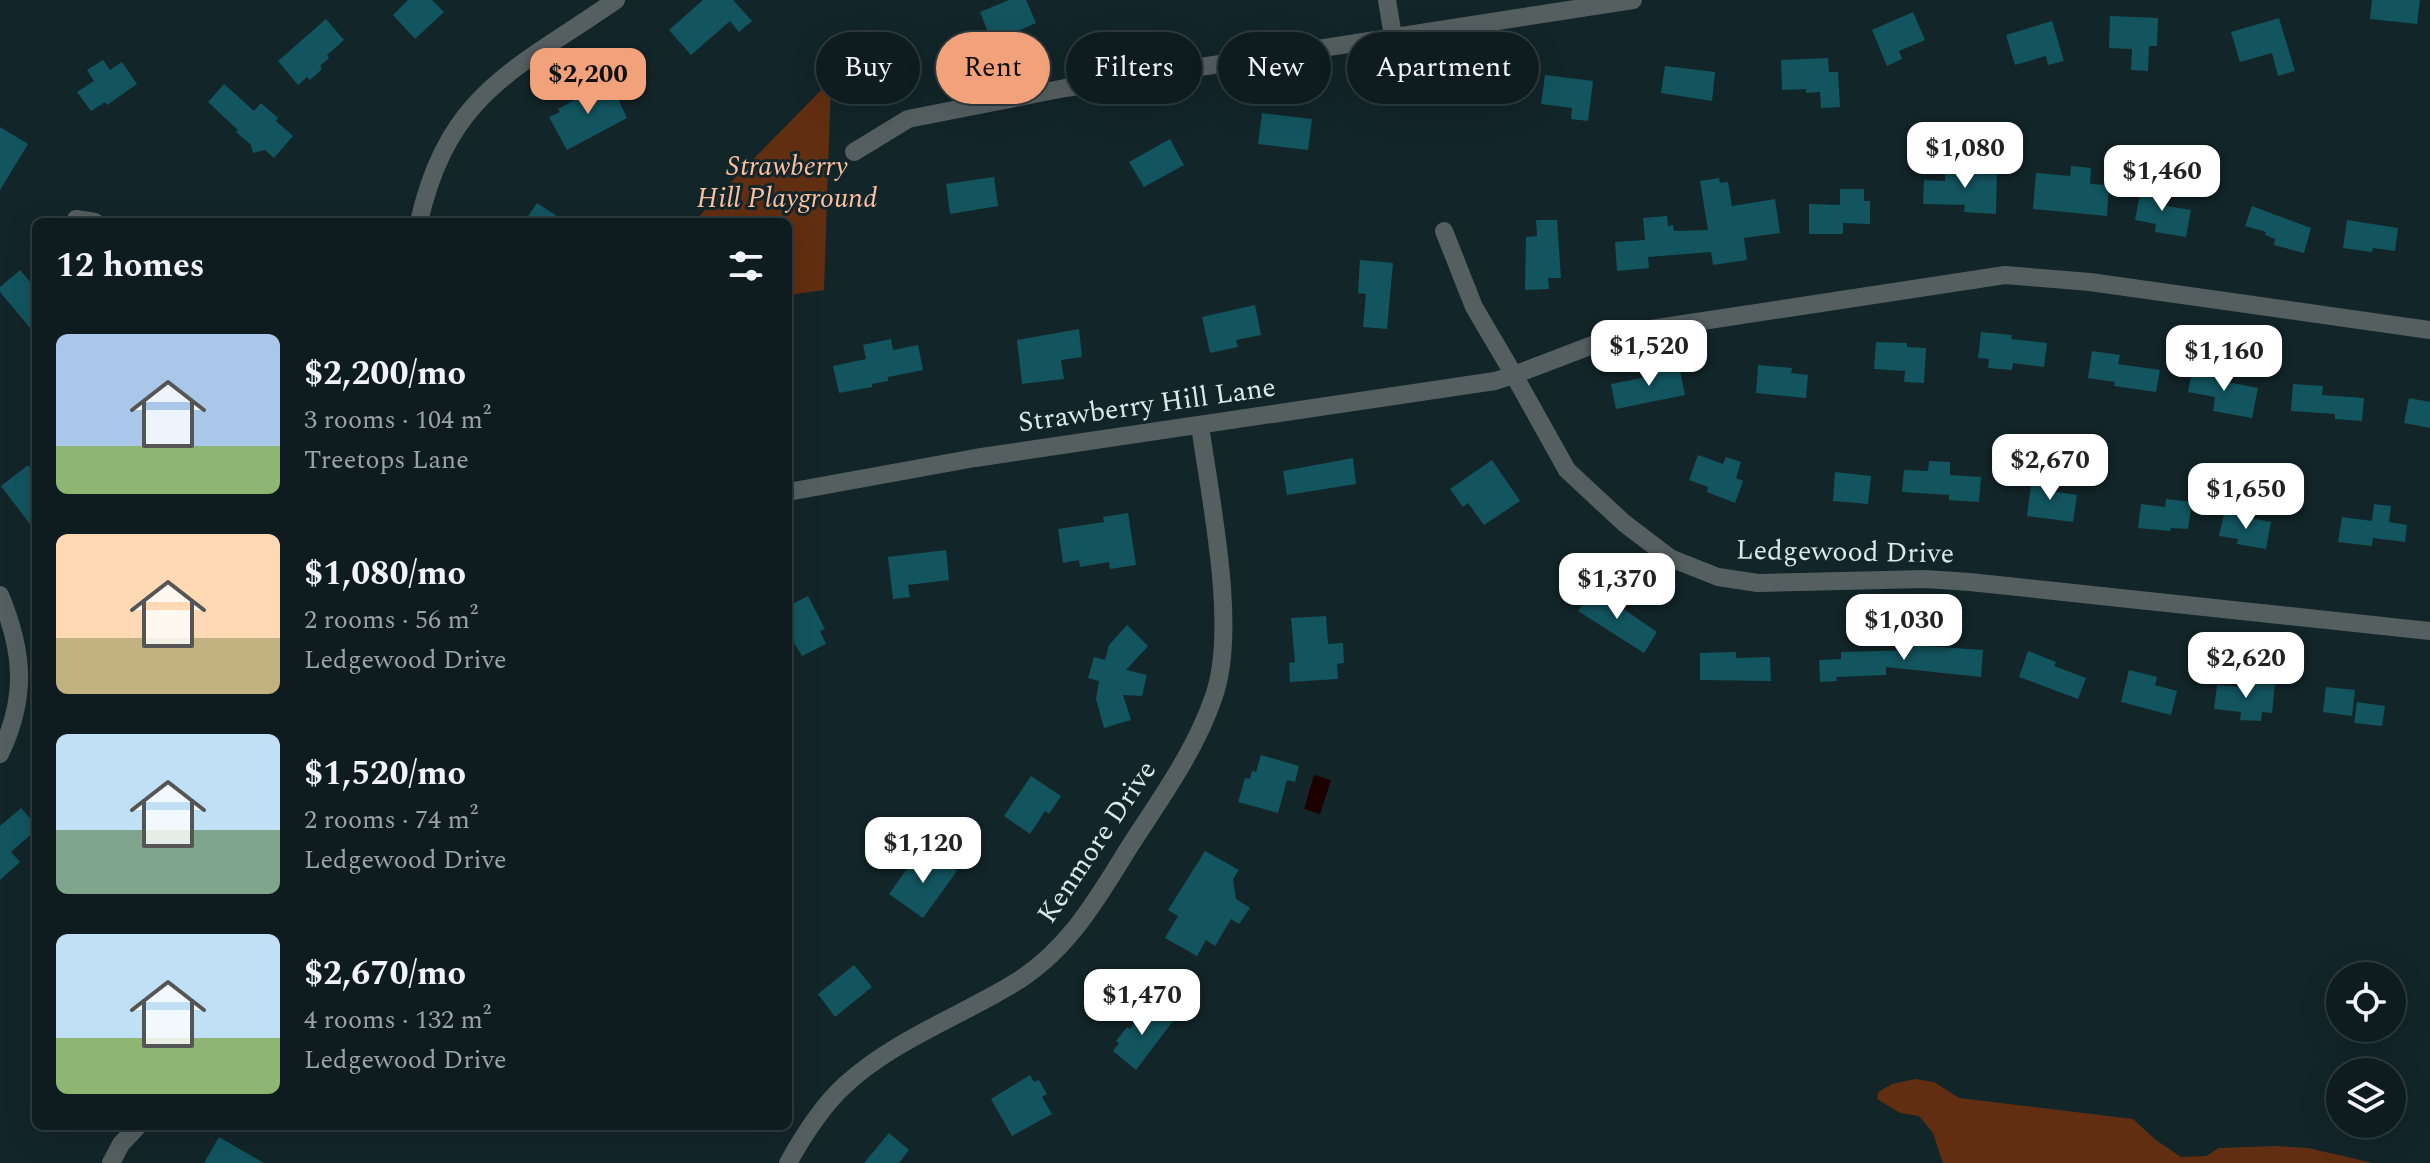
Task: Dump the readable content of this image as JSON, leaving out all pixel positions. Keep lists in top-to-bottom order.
{
  "streets": {
    "street": ["Strawberry Hill Lane", "Ledgewood Drive", "Kenmore Drive"]
  },
  "crossings": [
    ["Strawberry Hill Lane", "Ledgewood Drive"],
    ["Strawberry Hill Lane", "Kenmore Drive"]
  ],
  "parks": ["Strawberry Hill Playground"],
  "page": {
    "chip": [
      "Buy",
      "Rent",
      "Filters",
      "New",
      "Apartment"
    ],
    "price": [
      "$2,200",
      "$1,080",
      "$1,460",
      "$1,520",
      "$1,160",
      "$2,670",
      "$1,650",
      "$1,370",
      "$1,030",
      "$2,620",
      "$1,120",
      "$1,470"
    ],
    "heading": "12 homes",
    "list": [
      {
        "name": "$2,200/mo",
        "note": "3 rooms · 104 m² · Treetops Lane"
      },
      {
        "name": "$1,080/mo",
        "note": "2 rooms · 56 m² · Ledgewood Drive"
      },
      {
        "name": "$1,520/mo",
        "note": "2 rooms · 74 m² · Ledgewood Drive"
      },
      {
        "name": "$2,670/mo",
        "note": "4 rooms · 132 m² · Ledgewood Drive"
      }
    ]
  }
}
